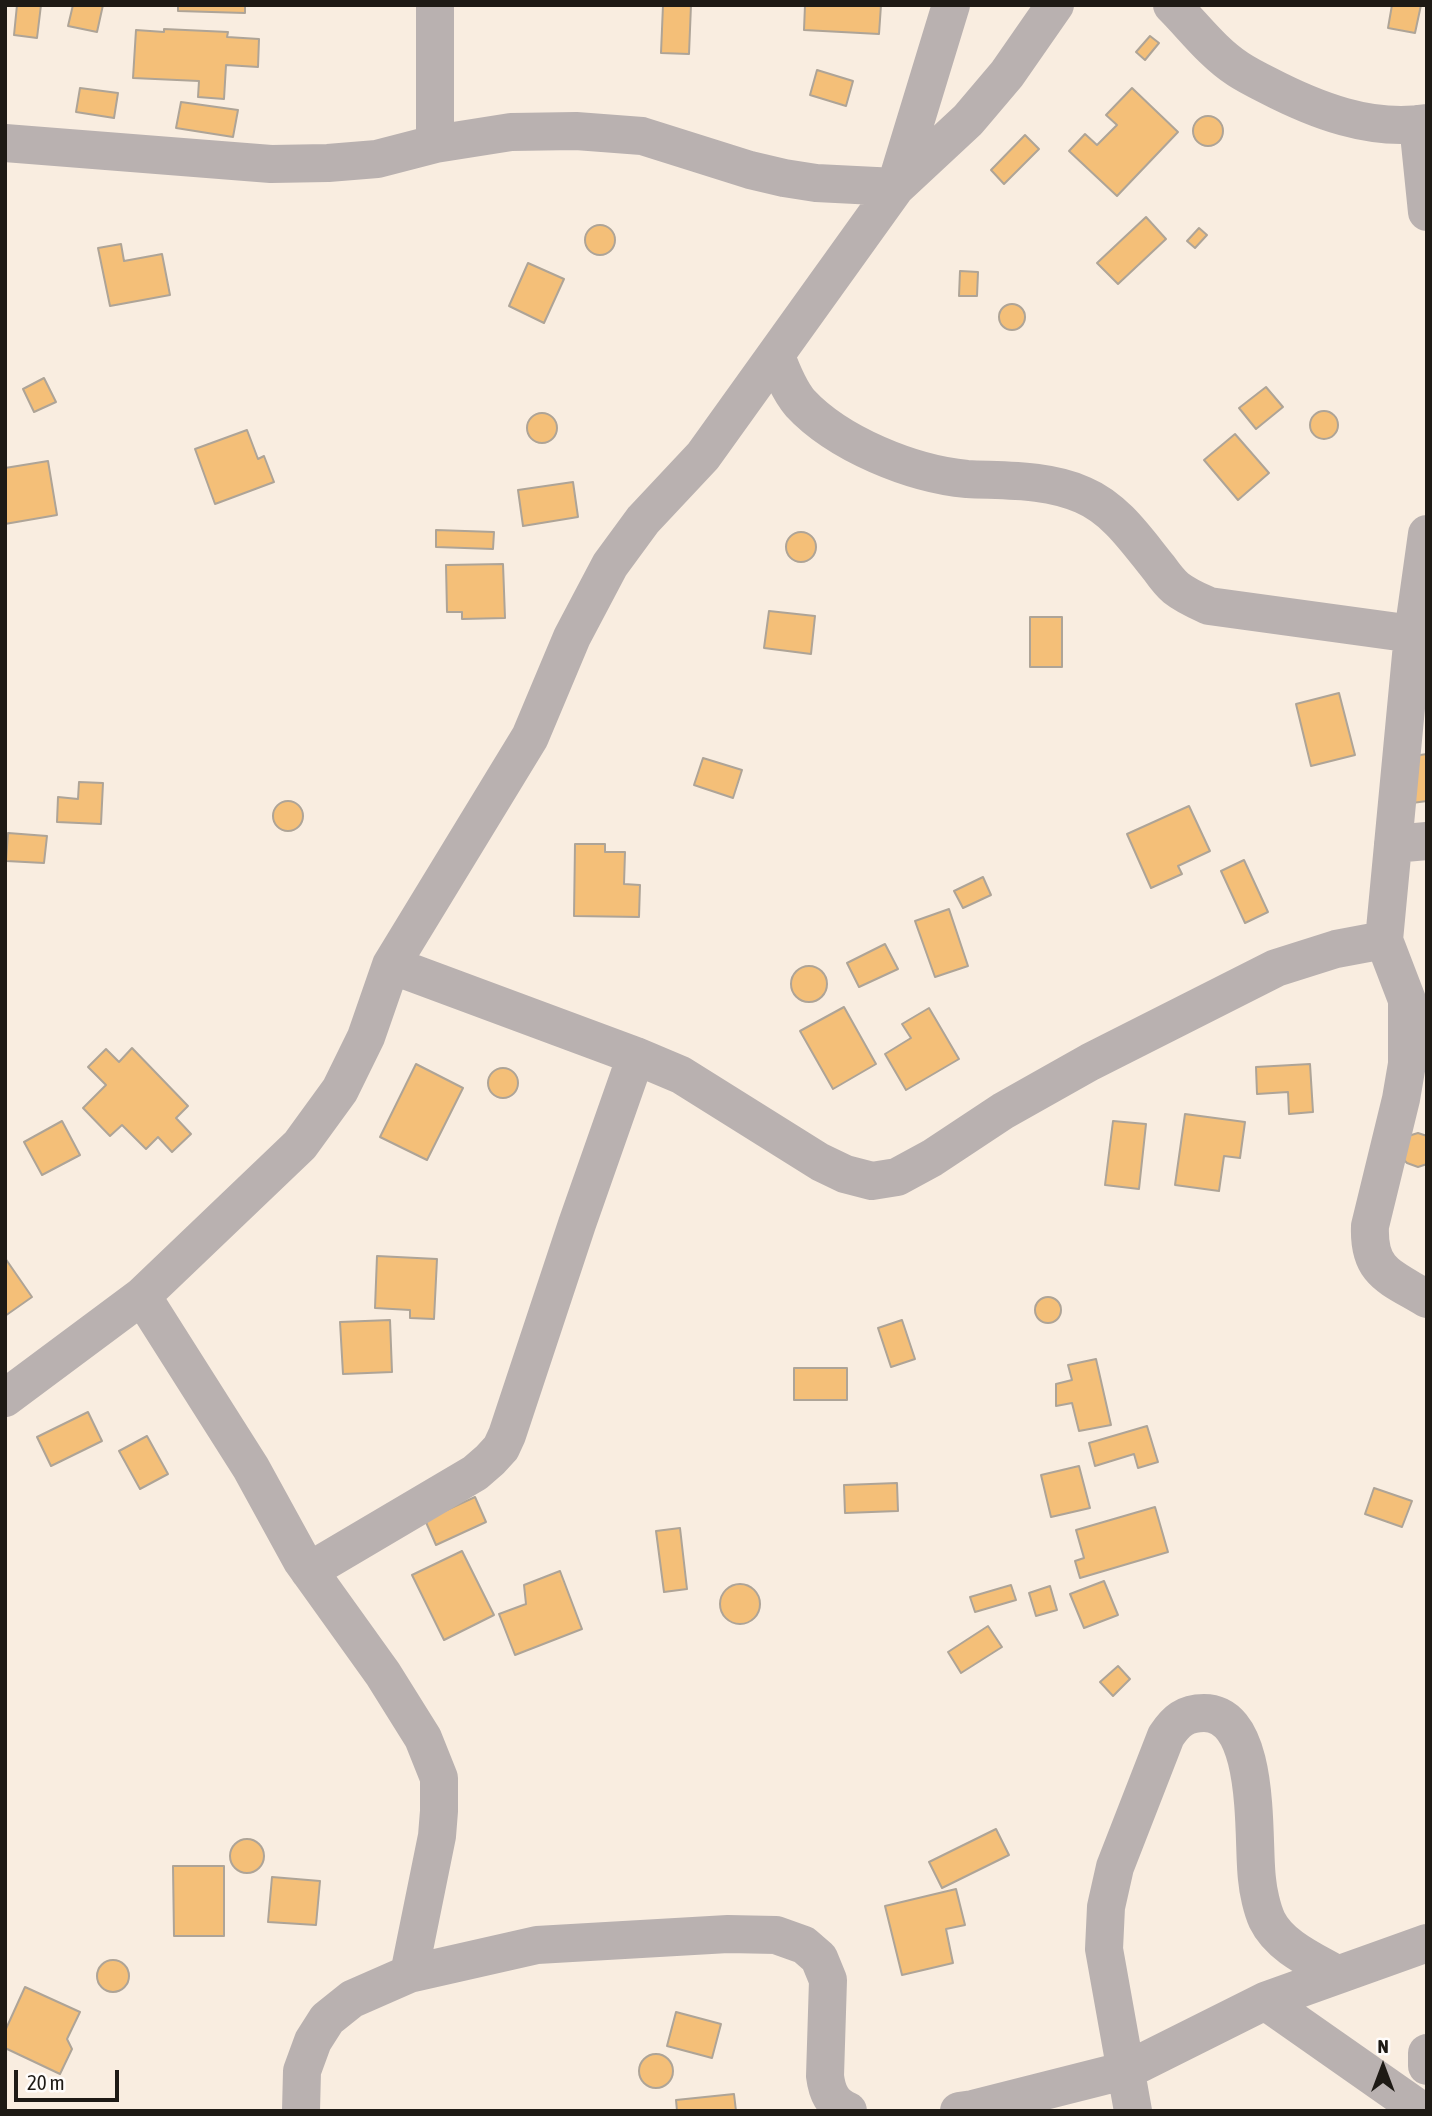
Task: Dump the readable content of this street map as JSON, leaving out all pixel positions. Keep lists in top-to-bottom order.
{
  "scale_bar": "20 m",
  "north": "top"
}
